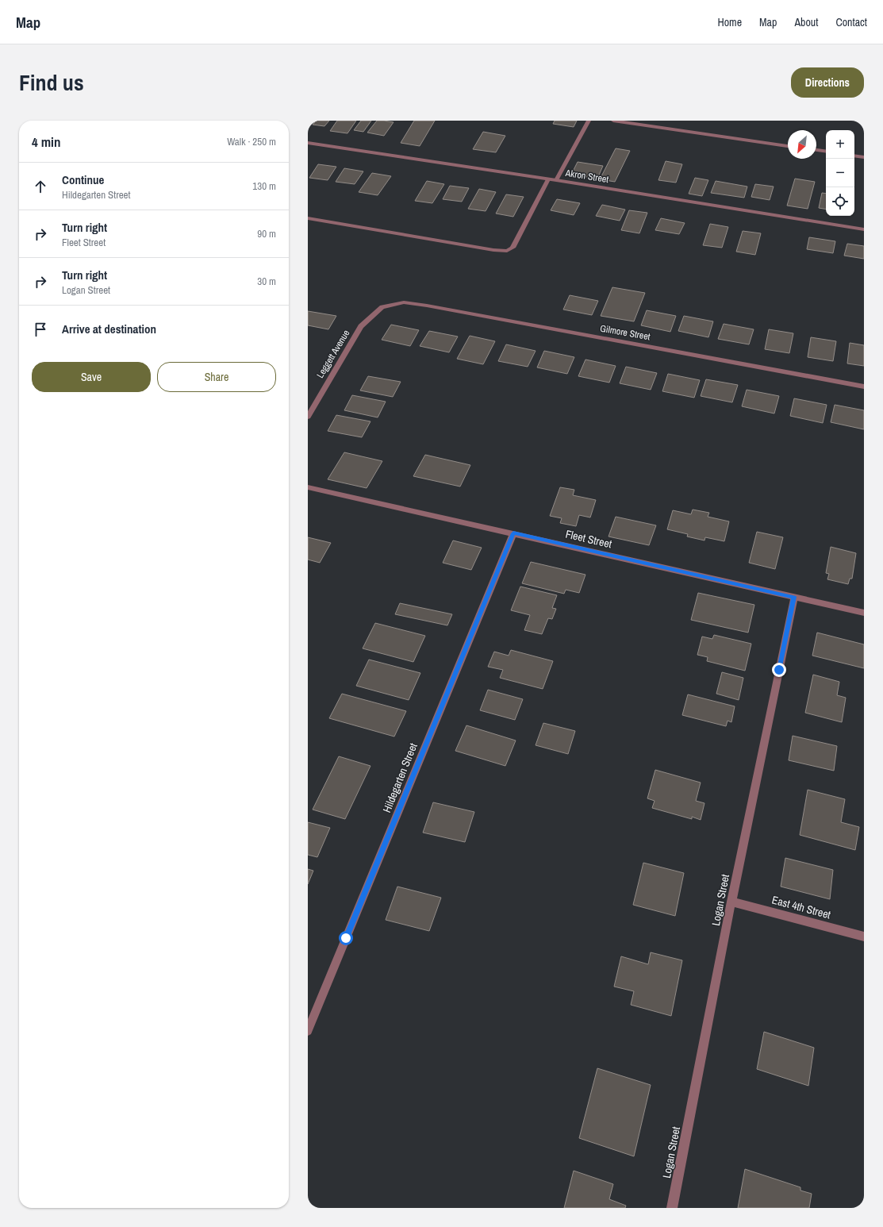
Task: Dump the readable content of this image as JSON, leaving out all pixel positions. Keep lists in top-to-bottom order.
{
  "streets": {
    "street": [
      "Akron Street",
      "Gilmore Street",
      "Leggett Avenue",
      "Fleet Street",
      "Hildegarten Street",
      "Logan Street",
      "East 4th Street"
    ]
  },
  "crossings": [
    ["Gilmore Street", "Leggett Avenue"],
    ["Fleet Street", "Hildegarten Street"],
    ["Fleet Street", "Logan Street"],
    ["Logan Street", "East 4th Street"]
  ],
  "north": "bottom left",
  "page": {
    "header": "Map",
    "nav": [
      "Home",
      "Map",
      "About",
      "Contact"
    ],
    "title": "Find us",
    "buttons": [
      "Directions",
      ["Save", "Share"]
    ],
    "heading": ["4 min", "Walk · 250 m"],
    "map_buttons": ["+", "−"],
    "list": [
      ["Continue", "Hildegarten Street", "130 m"],
      ["Turn right", "Fleet Street", "90 m"],
      ["Turn right", "Logan Street", "30 m"],
      "Arrive at destination"
    ]
  }
}
